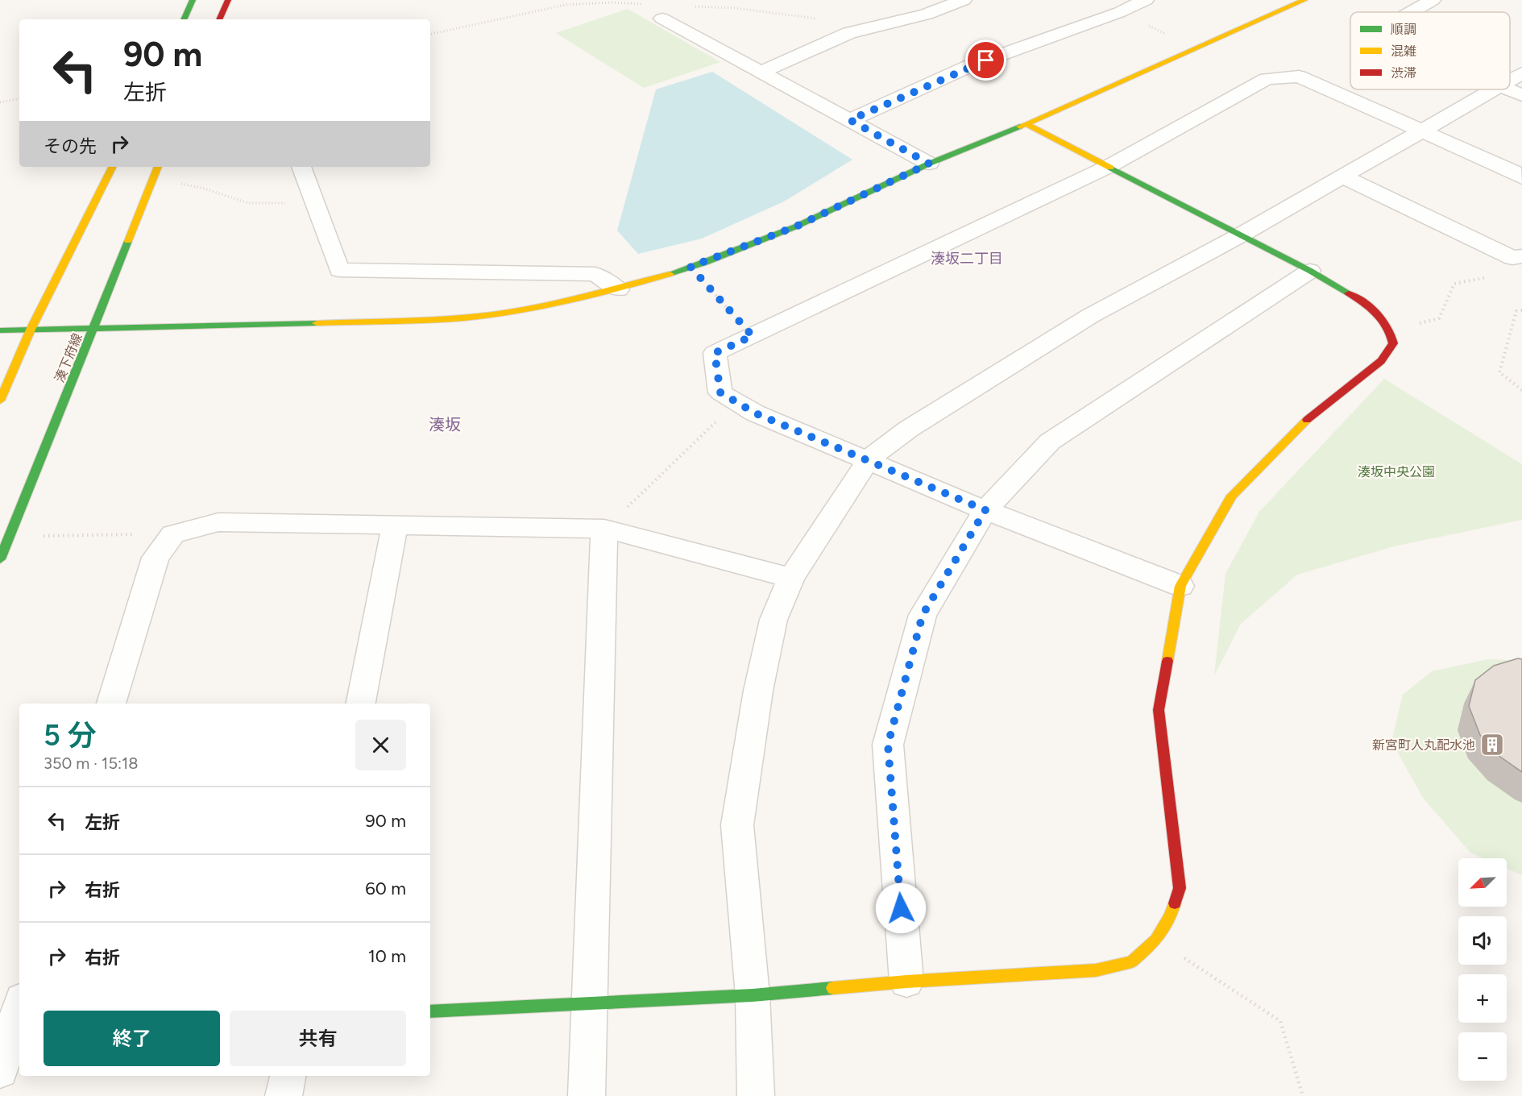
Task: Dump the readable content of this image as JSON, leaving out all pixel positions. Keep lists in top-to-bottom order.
{
  "streets": {
    "street": ["湊下府線"]
  },
  "districts": ["湊坂二丁目", "湊坂"],
  "parks": ["湊坂中央公園"],
  "places": {
    "building": ["新宮町人丸配水池"]
  },
  "legend": ["順調", "混雑", "渋滞"],
  "north": "bottom left",
  "page": {
    "turn": ["90 m", "左折"],
    "then": "その先",
    "heading": ["5 分", "350 m · 15:18"],
    "list": [
      {
        "name": "左折",
        "value": "90 m"
      },
      {
        "name": "右折",
        "value": "60 m"
      },
      {
        "name": "右折",
        "value": "10 m"
      }
    ],
    "map_buttons": ["+", "−"],
    "buttons": ["終了", "共有"]
  }
}
